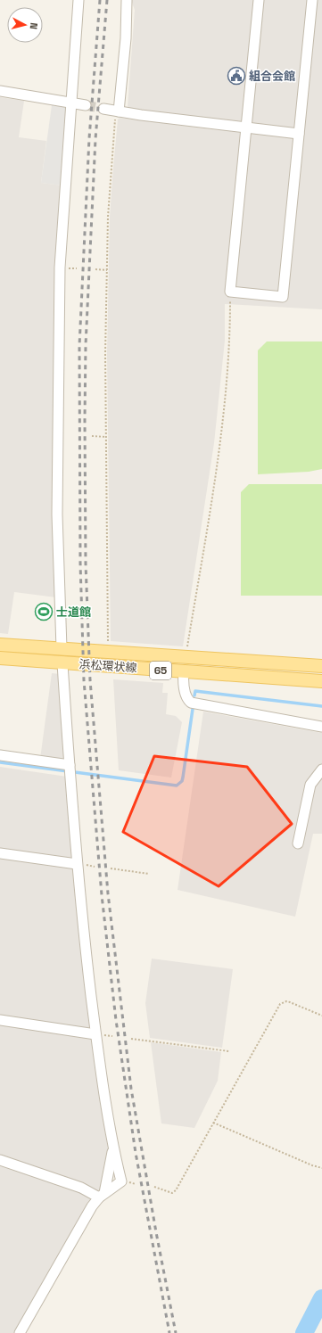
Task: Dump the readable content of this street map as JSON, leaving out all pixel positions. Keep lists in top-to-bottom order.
{
  "streets": {
    "main road": ["浜松環状線", "65"]
  },
  "places": {
    "public building": ["組合会館"],
    "sports": ["士道館"]
  },
  "north": "right"
}
